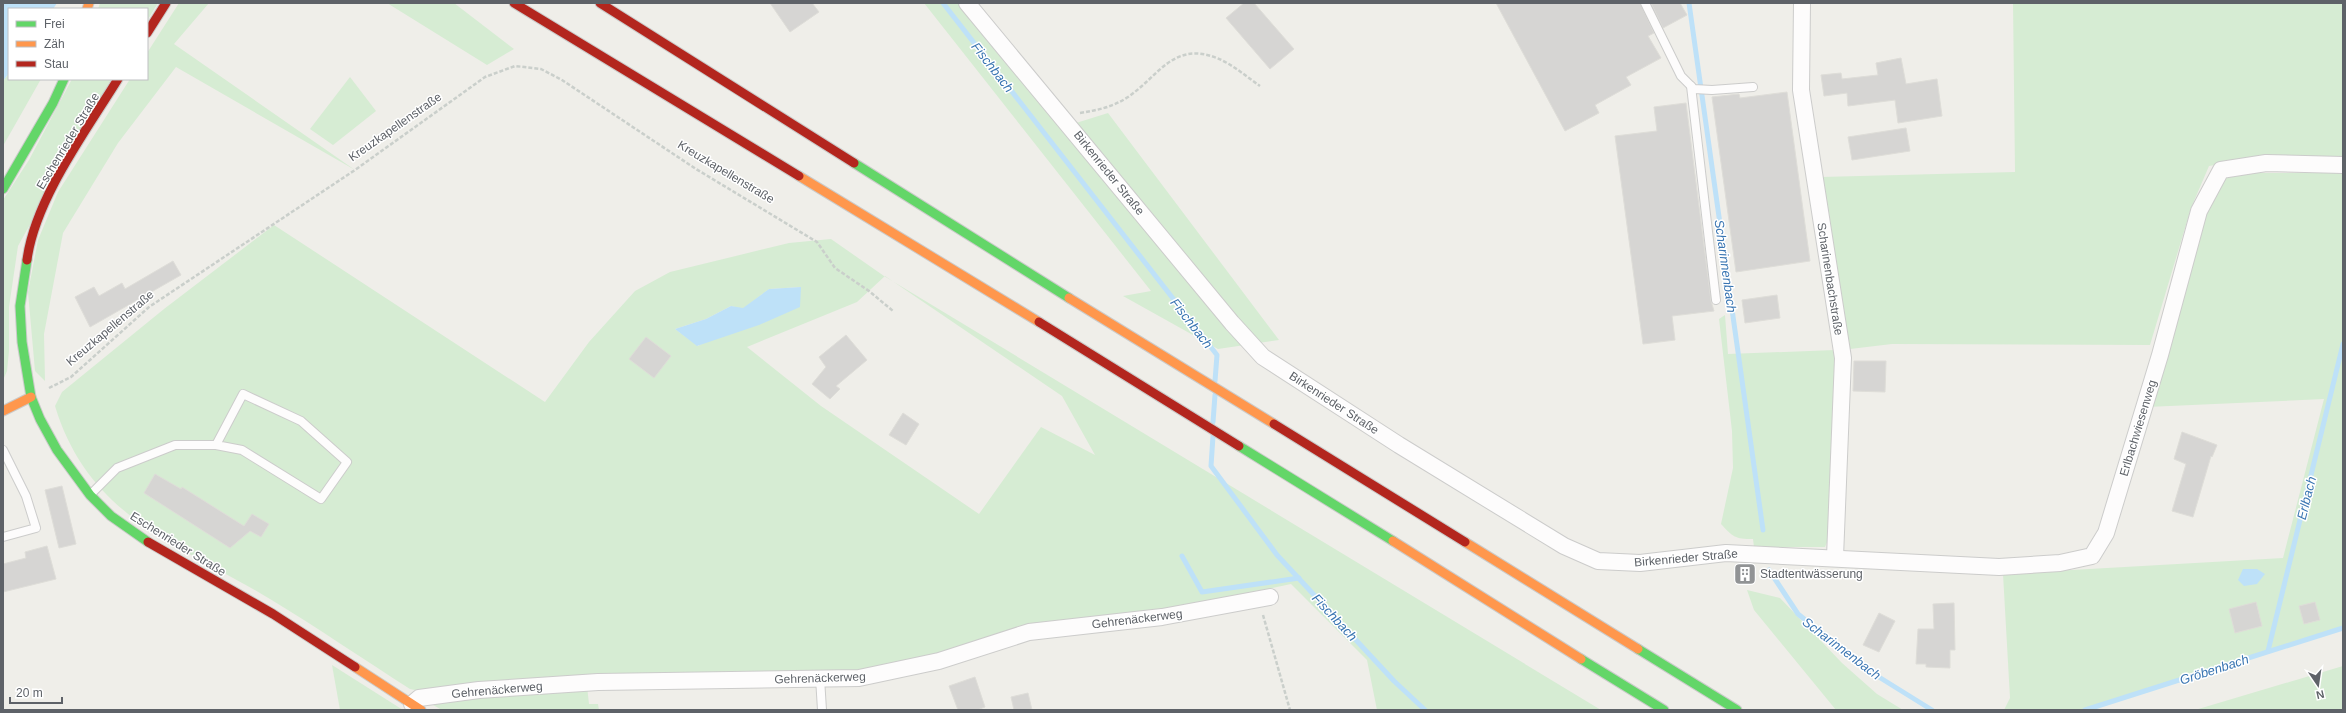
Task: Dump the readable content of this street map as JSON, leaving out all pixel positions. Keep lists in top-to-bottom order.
{
  "streets": {
    "main road": ["Eschenrieder Straße"],
    "street": [
      "Birkenrieder Straße",
      "Scharinenbachstraße",
      "Erlbachwiesenweg",
      "Gehrenäckerweg"
    ],
    "path": ["Kreuzkapellenstraße"]
  },
  "crossings": [
    ["Kreuzkapellenstraße", "Eschenrieder Straße"],
    ["Eschenrieder Straße", "Gehrenäckerweg"],
    ["Birkenrieder Straße", "Scharinenbachstraße"],
    ["Birkenrieder Straße", "Erlbachwiesenweg"],
    ["Scharinenbachstraße", "Erlbachwiesenweg"]
  ],
  "water": [
    "Fischbach",
    "Scharinnenbach",
    "Erlbach",
    "Gröbenbach"
  ],
  "places": {
    "building": ["Stadtentwässerung"]
  },
  "legend": ["Frei", "Zäh", "Stau"],
  "scale_bar": "20 m",
  "north": "bottom"
}
